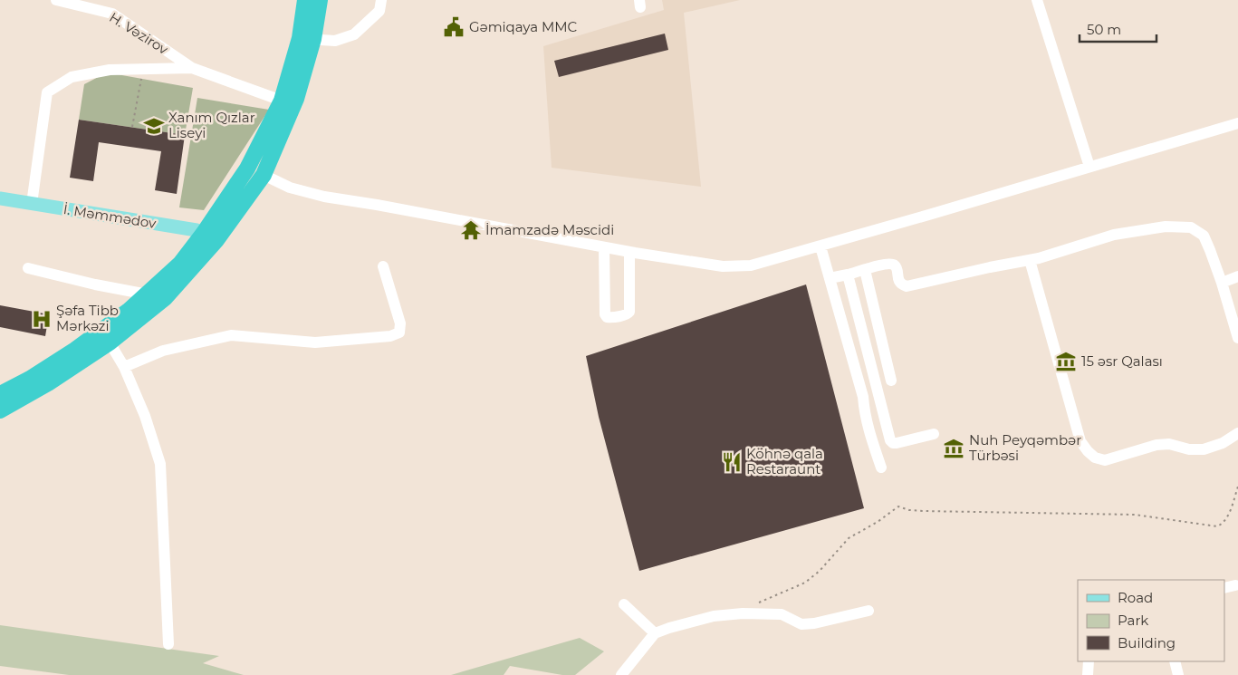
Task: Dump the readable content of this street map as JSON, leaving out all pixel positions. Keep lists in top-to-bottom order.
{
  "streets": {
    "main road": ["İ. Məmmədov"],
    "street": ["H. Vəzirov"]
  },
  "places": {
    "public building": ["Gəmiqaya MMC"],
    "school or university": ["Xanım Qızlar Liseyi"],
    "temple": ["İmamzadə Məscidi"],
    "hospital": ["Şəfa Tibb Mərkəzi"],
    "museum": ["15 əsr Qalası", "Nuh Peyqəmbər Türbəsi"],
    "restaurant": ["Köhnə qala Restaraunt"]
  },
  "legend": ["Road", "Park", "Building"],
  "scale_bar": "50 m"
}
